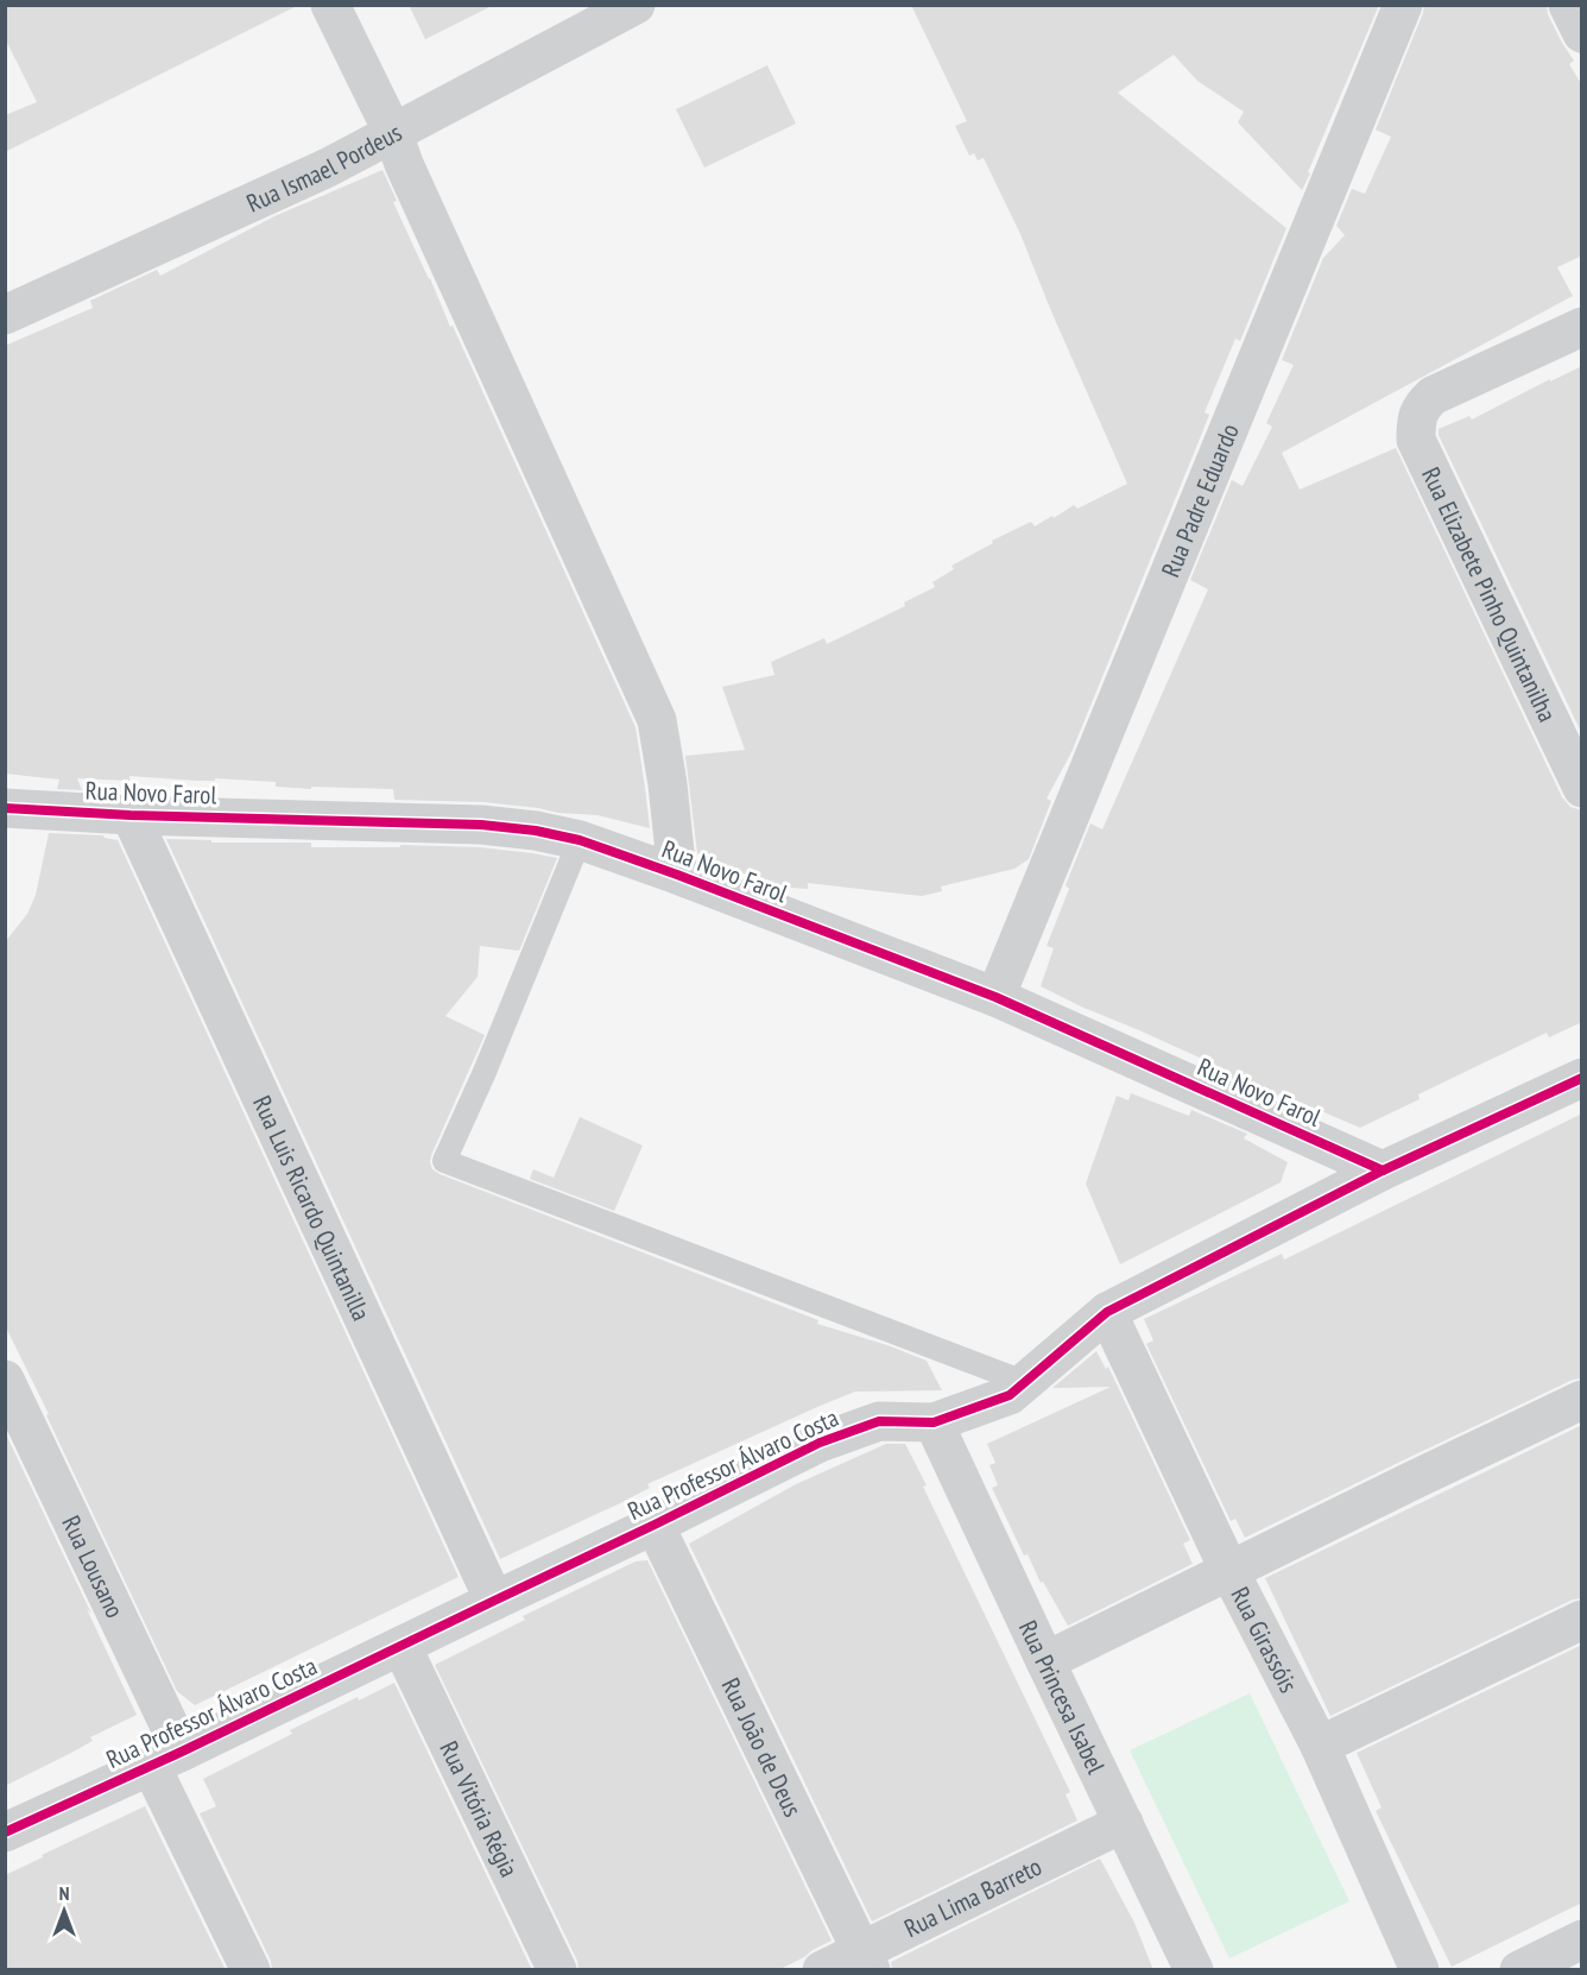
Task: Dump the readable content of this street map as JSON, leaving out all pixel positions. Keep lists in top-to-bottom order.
{
  "streets": {
    "street": [
      "Rua Ismael Pordeus",
      "Rua Padre Eduardo",
      "Rua Elizabete Pinho Quintanilha",
      "Rua Novo Farol",
      "Rua Luis Ricardo Quintanilla",
      "Rua Professor Álvaro Costa",
      "Rua Lousano",
      "Rua Girassóis",
      "Rua Princesa Isabel",
      "Rua João de Deus",
      "Rua Vitória Régia",
      "Rua Lima Barreto"
    ]
  },
  "crossings": [
    ["Rua Padre Eduardo", "Rua Novo Farol"],
    ["Rua Novo Farol", "Rua Luis Ricardo Quintanilla"],
    ["Rua Novo Farol", "Rua Professor Álvaro Costa"],
    ["Rua Luis Ricardo Quintanilla", "Rua Professor Álvaro Costa"],
    ["Rua Professor Álvaro Costa", "Rua Lousano"],
    ["Rua Professor Álvaro Costa", "Rua Girassóis"],
    ["Rua Professor Álvaro Costa", "Rua Princesa Isabel"],
    ["Rua Professor Álvaro Costa", "Rua João de Deus"],
    ["Rua Professor Álvaro Costa", "Rua Vitória Régia"],
    ["Rua Princesa Isabel", "Rua Lima Barreto"],
    ["Rua João de Deus", "Rua Lima Barreto"]
  ],
  "north": "top"
}
